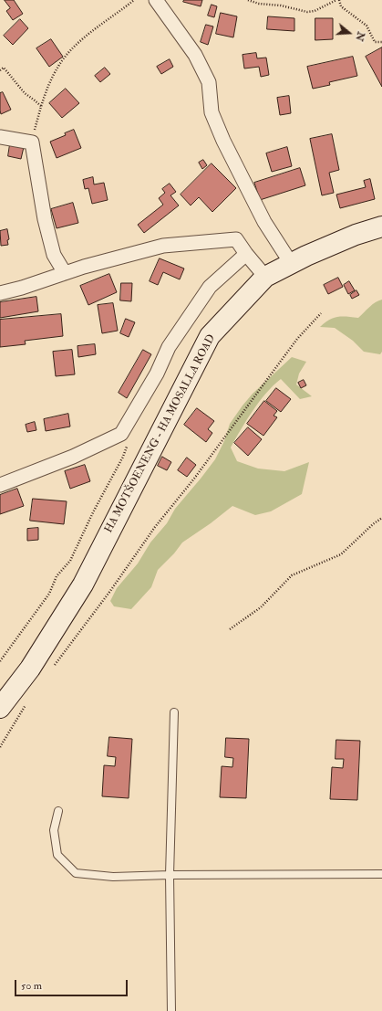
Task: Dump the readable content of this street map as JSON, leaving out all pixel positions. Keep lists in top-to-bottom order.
{
  "streets": {
    "main road": ["HA MOTŠOENENG - HA MOSALLA ROAD"]
  },
  "scale_bar": "50 m",
  "north": "right"
}
